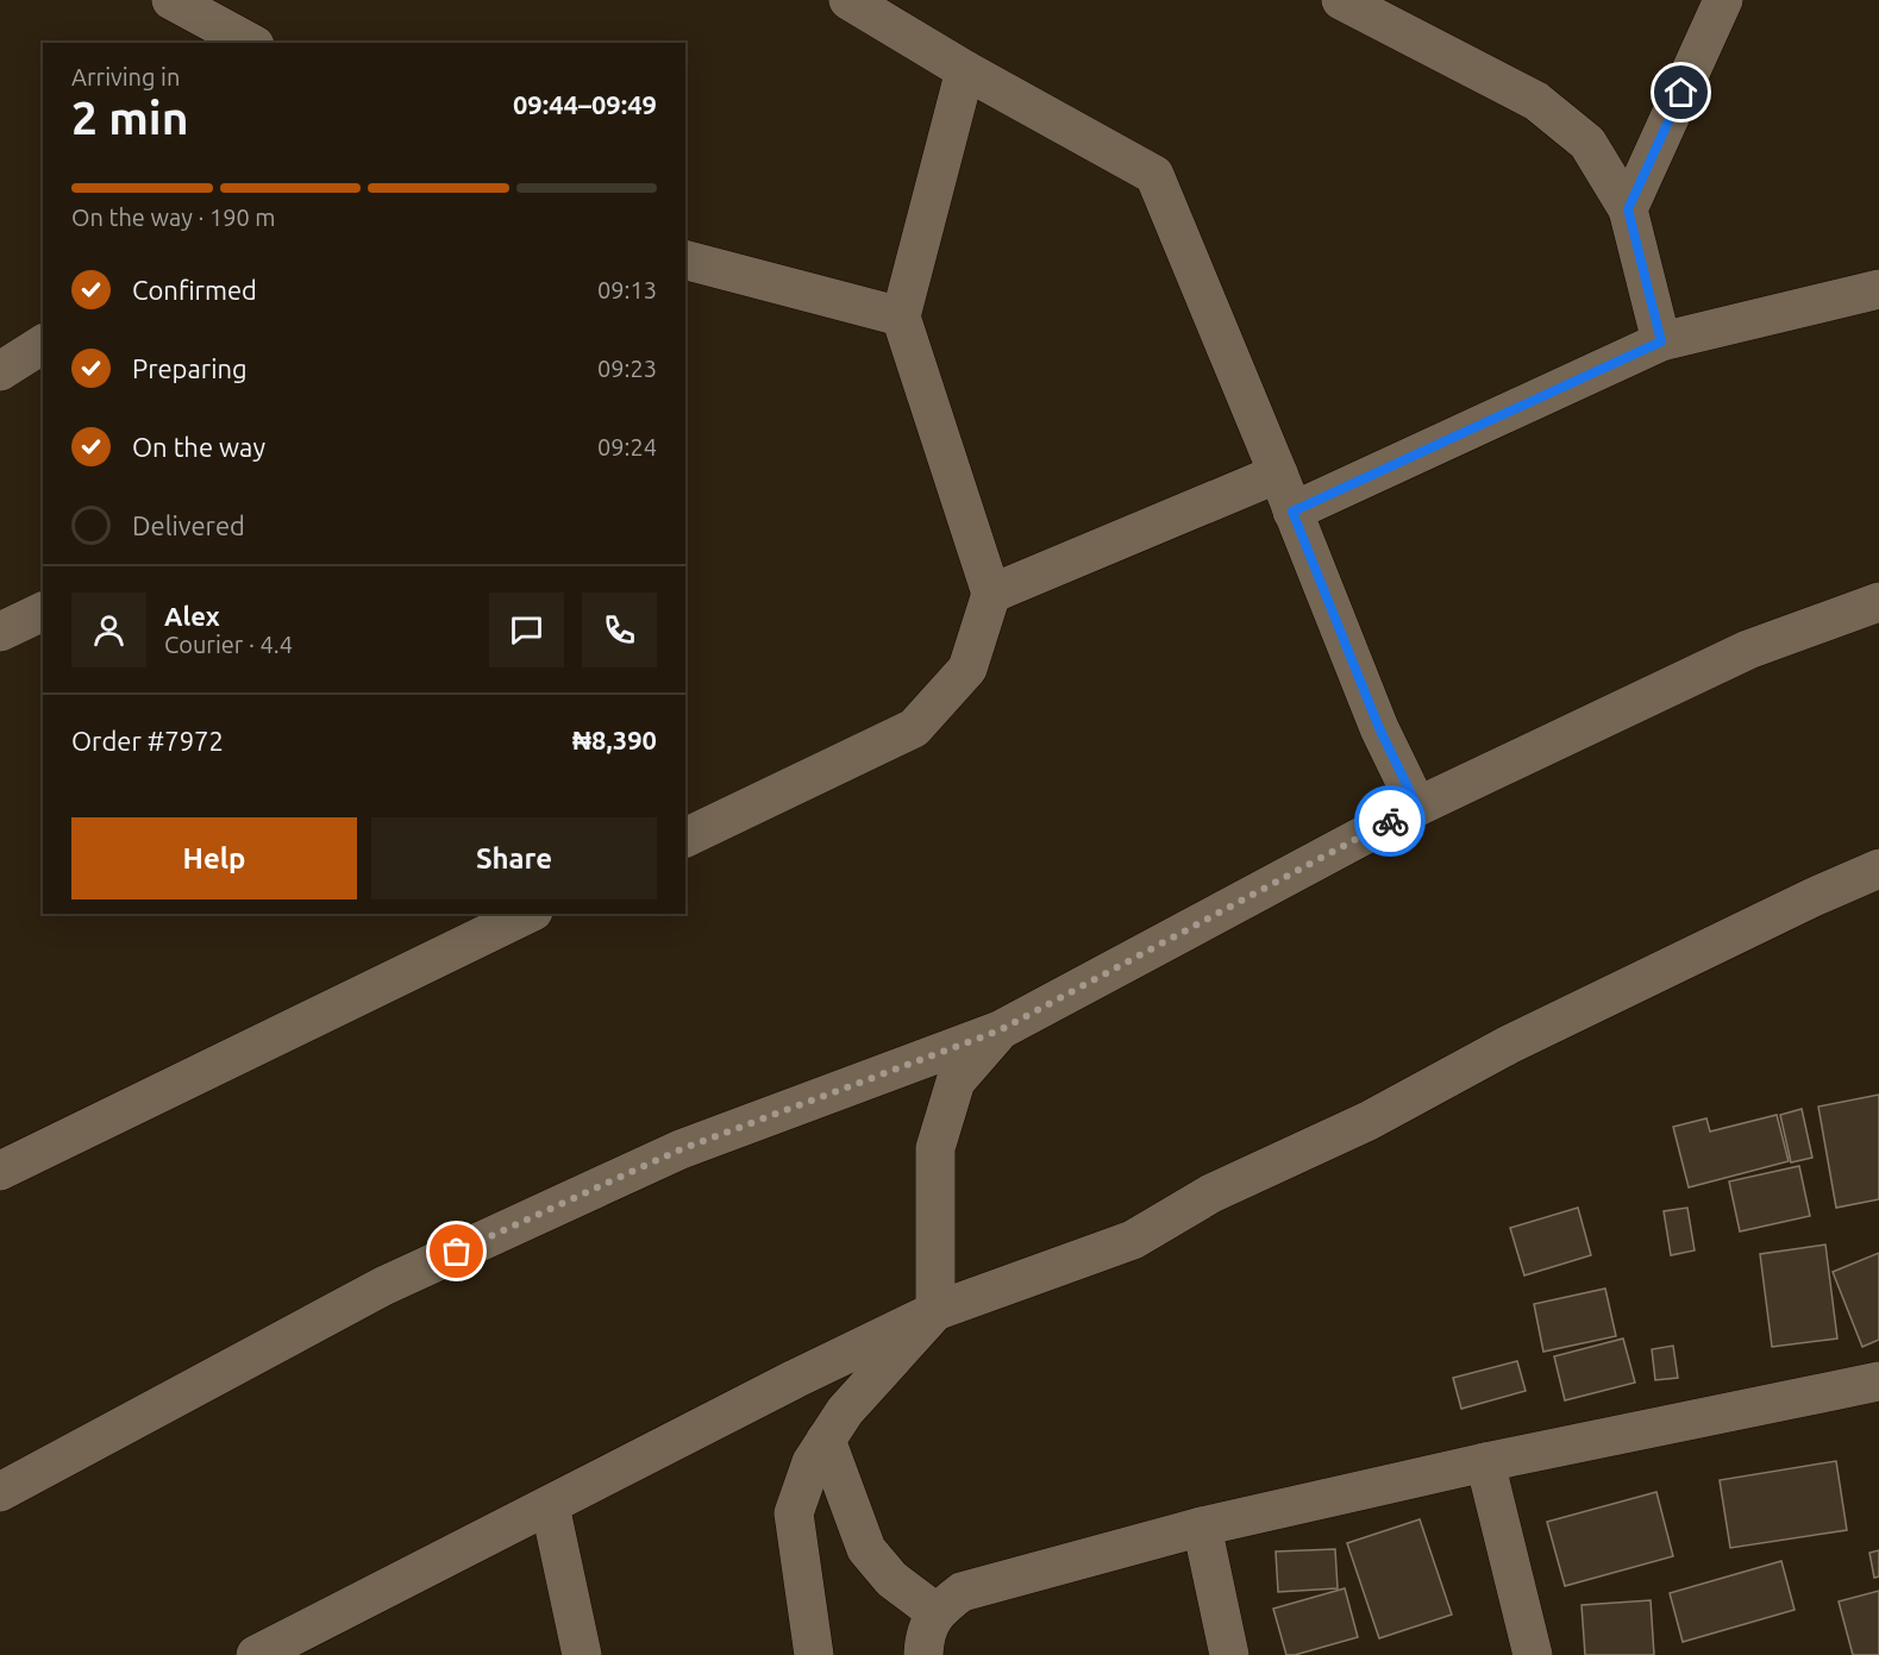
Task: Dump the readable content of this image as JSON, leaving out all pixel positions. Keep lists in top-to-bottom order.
{
  "page": {
    "heading": ["2 min", "Arriving in", "09:44–09:49"],
    "panel": [
      "Alex",
      "Courier · 4.4",
      "Order #7972",
      "₦8,390"
    ],
    "bar": "On the way · 190 m",
    "list": [
      ["Confirmed", "09:13"],
      ["Preparing", "09:23"],
      ["On the way", "09:24"],
      "Delivered"
    ],
    "buttons": ["Help", "Share"]
  }
}
